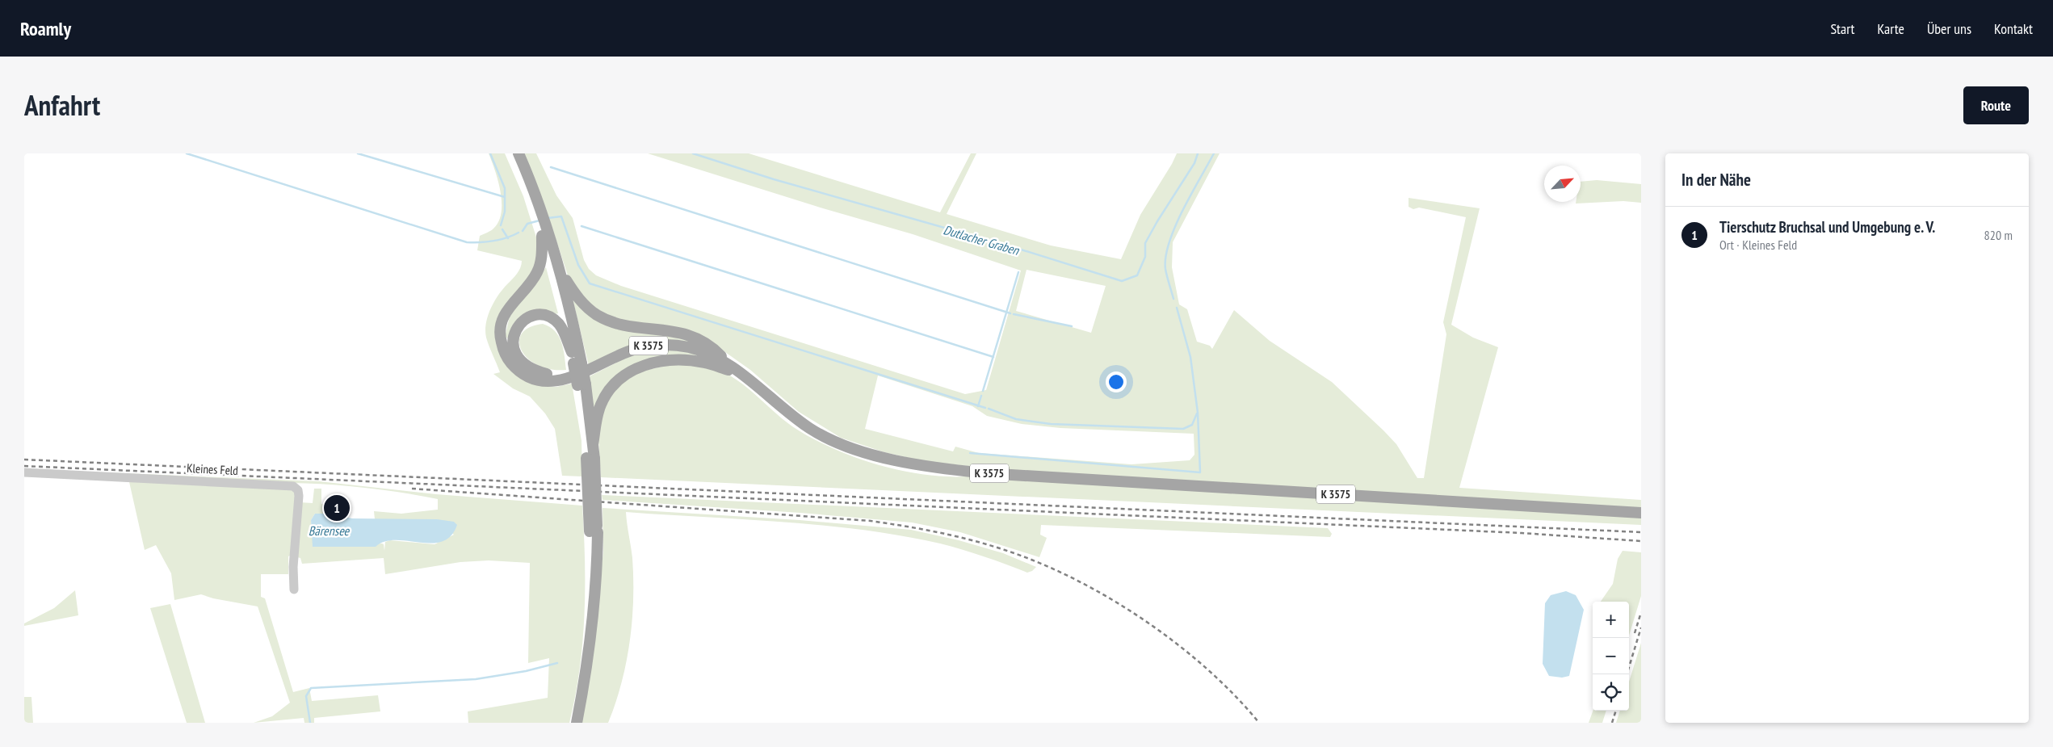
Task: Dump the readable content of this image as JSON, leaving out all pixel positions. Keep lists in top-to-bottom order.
{
  "streets": {
    "main road": ["K 3575"],
    "street": ["Kleines Feld"]
  },
  "water": ["Dutlacher Graben", "Bärensee"],
  "north": "top right",
  "page": {
    "header": "Roamly",
    "nav": [
      "Start",
      "Karte",
      "Über uns",
      "Kontakt"
    ],
    "title": "Anfahrt",
    "buttons": "Route",
    "heading": "In der Nähe",
    "list": [
      {
        "mark": "1",
        "name": "Tierschutz Bruchsal und Umgebung e. V.",
        "note": "Ort · Kleines Feld",
        "value": "820 m"
      }
    ],
    "pins": "1",
    "map_buttons": ["+", "−"]
  }
}
